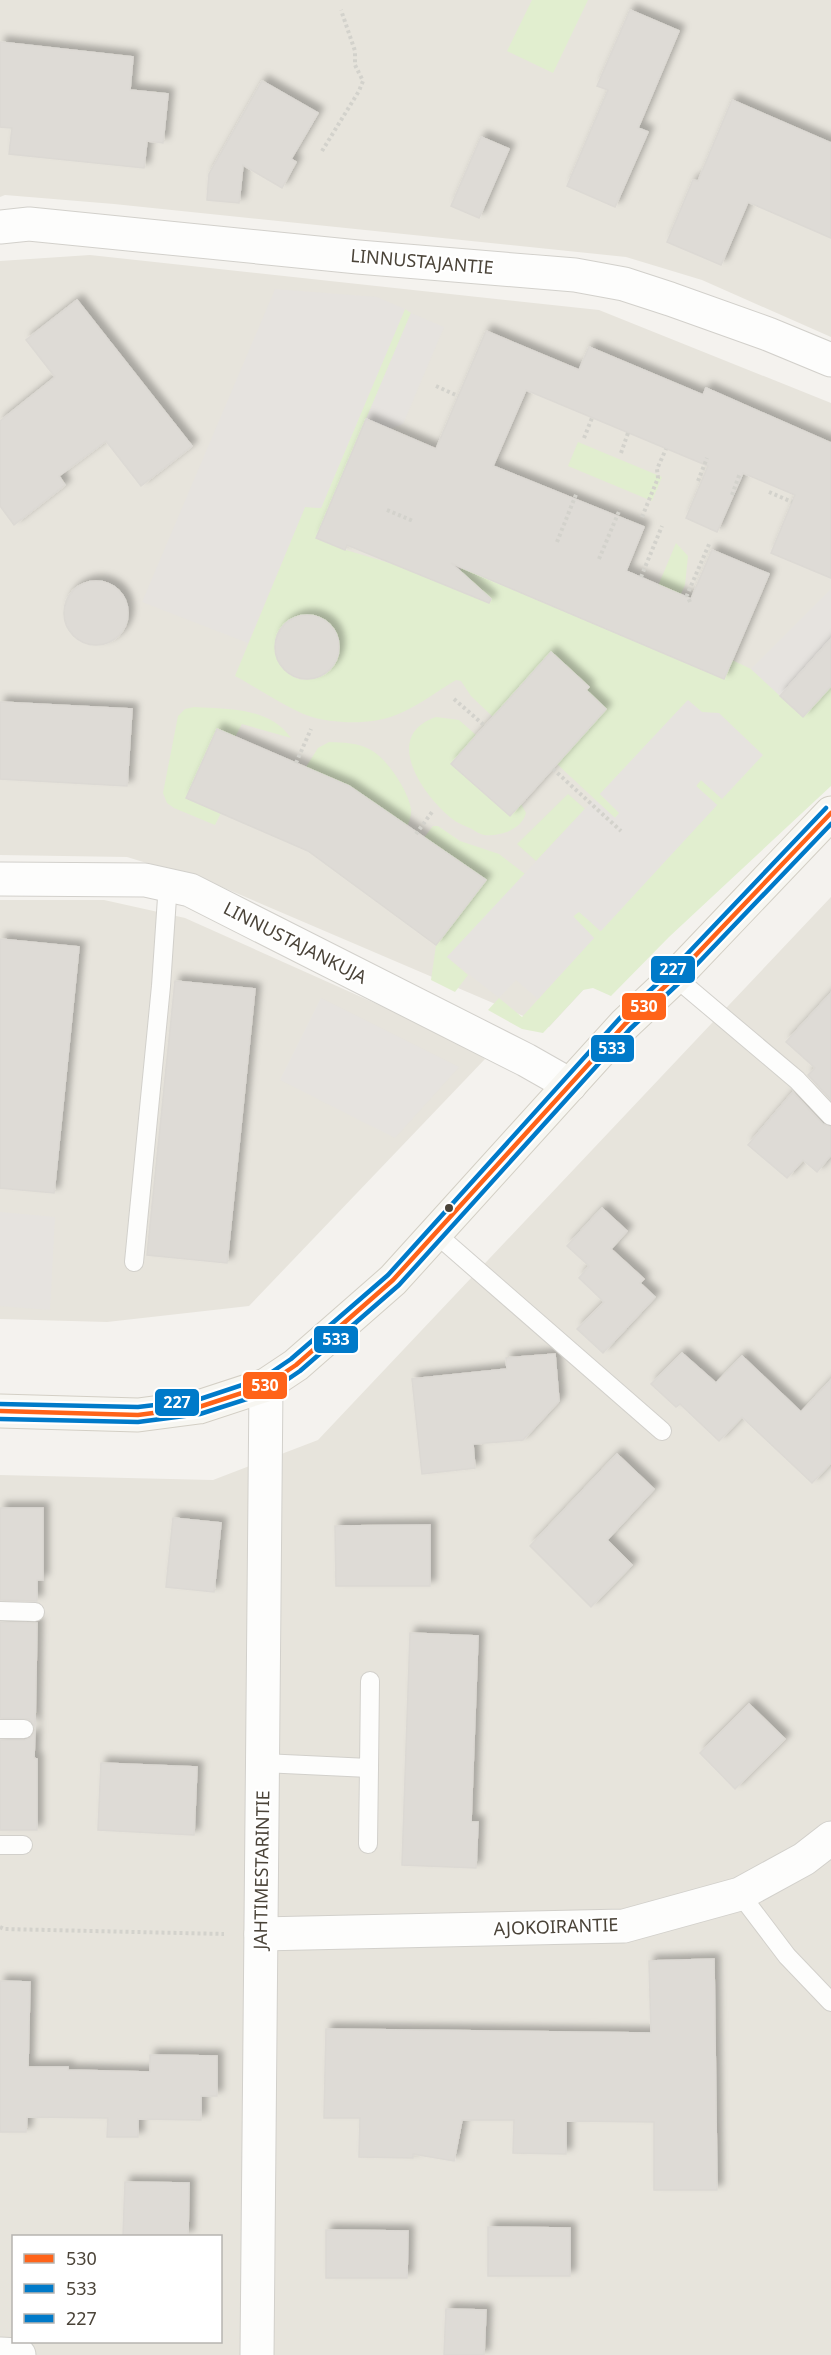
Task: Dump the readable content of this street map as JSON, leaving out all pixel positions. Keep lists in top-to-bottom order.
{
  "streets": {
    "street": [
      "LINNUSTAJANTIE",
      "LINNUSTAJANKUJA",
      "JAHTIMESTARINTIE",
      "AJOKOIRANTIE"
    ]
  },
  "crossings": [
    ["JAHTIMESTARINTIE", "AJOKOIRANTIE"]
  ],
  "lines": ["transit line 227", "transit line 530", "transit line 533"],
  "legend": ["530", "533", "227"]
}
